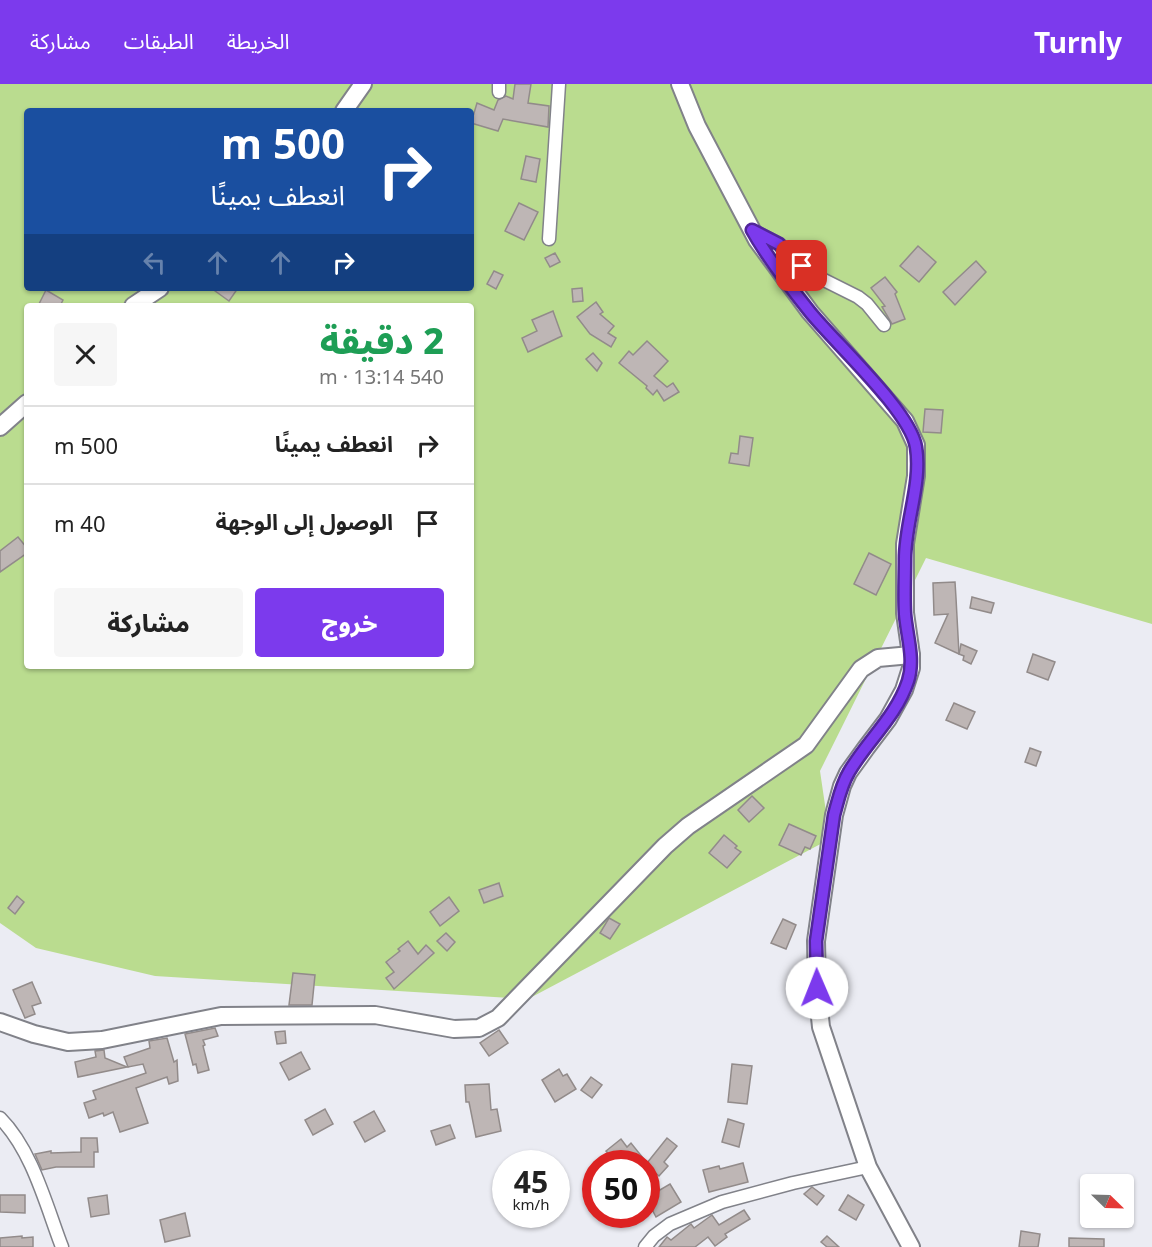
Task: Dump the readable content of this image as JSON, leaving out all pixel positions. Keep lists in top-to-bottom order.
{
  "north": "bottom right",
  "page": {
    "header": "Turnly",
    "nav": ["الخريطة", "الطبقات", "مشاركة"],
    "turn": ["500 m", "انعطف يمينًا"],
    "heading": ["2 دقيقة", "540 m · 13:14"],
    "list": [
      {
        "name": "انعطف يمينًا",
        "value": "500 m"
      },
      {
        "name": "الوصول إلى الوجهة",
        "value": "40 m"
      }
    ],
    "buttons": ["خروج", "مشاركة"],
    "speed": "45 km/h",
    "limit": "50"
  }
}
